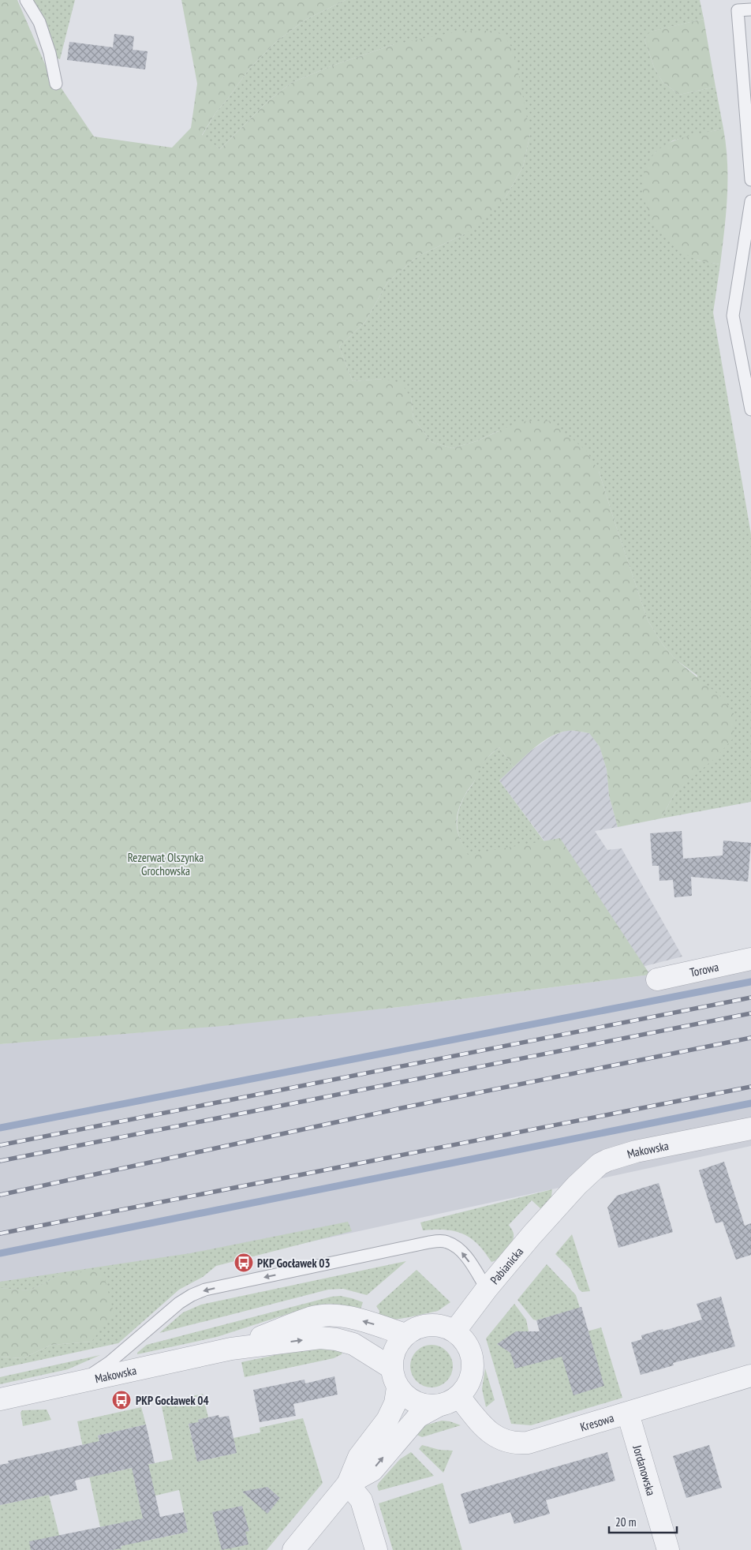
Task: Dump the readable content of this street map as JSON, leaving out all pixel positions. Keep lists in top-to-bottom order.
{
  "streets": {
    "street": [
      "Torowa",
      "Makowska",
      "Pabianicka",
      "Kresowa",
      "Jordanowska"
    ]
  },
  "crossings": [
    ["Makowska", "Pabianicka"],
    ["Makowska", "Kresowa"],
    ["Pabianicka", "Kresowa"],
    ["Kresowa", "Jordanowska"]
  ],
  "parks": ["Rezerwat Olszynka Grochowska"],
  "places": {
    "bus stop": ["PKP Gocławek 03", "PKP Gocławek 04"]
  },
  "scale_bar": "20 m"
}
